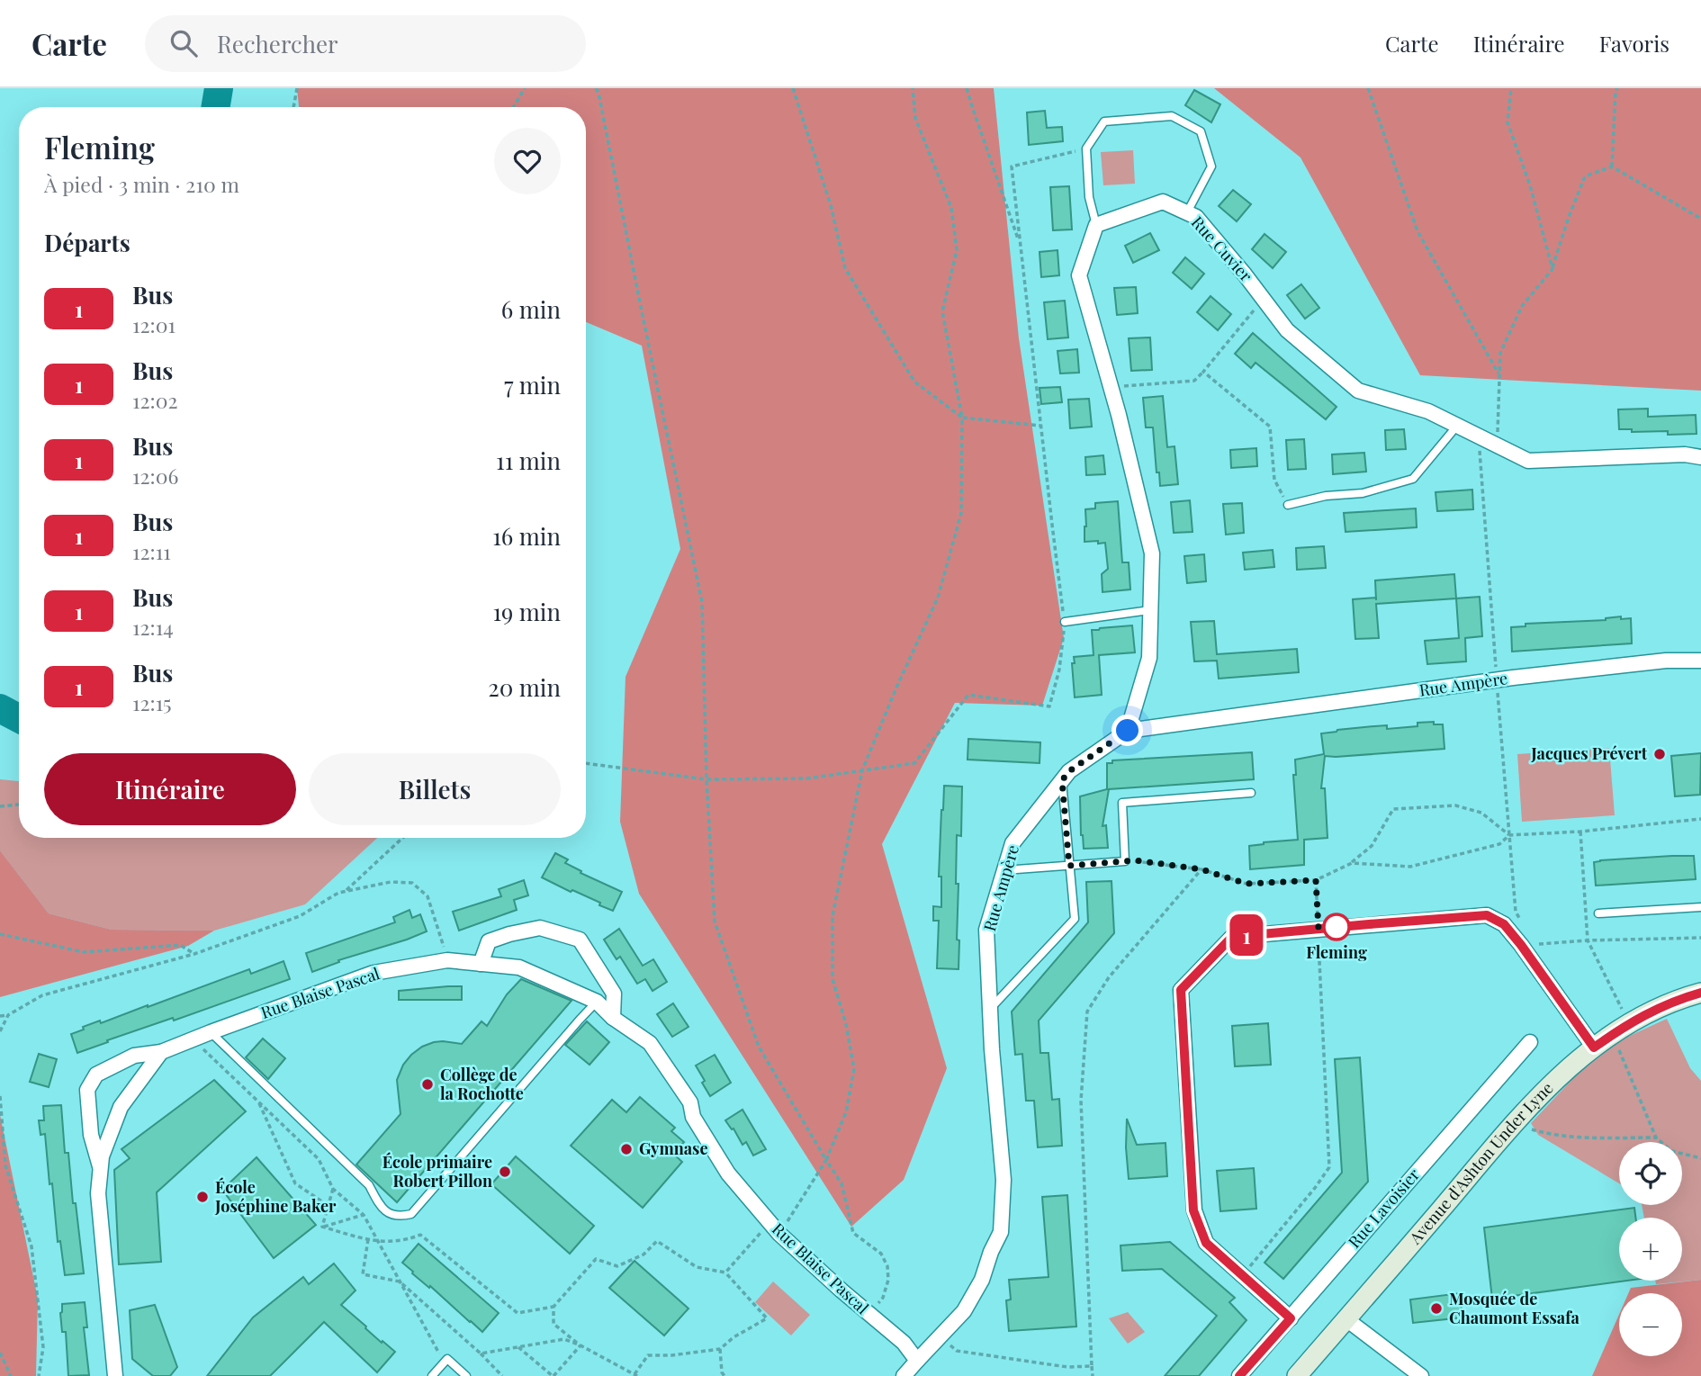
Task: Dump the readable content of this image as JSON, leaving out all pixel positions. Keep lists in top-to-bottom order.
{
  "streets": {
    "street": [
      "Rue Cuvier",
      "Rue Ampère",
      "Rue Blaise Pascal",
      "Avenue d'Ashton Under Lyne",
      "Rue Lavoisier"
    ]
  },
  "crossings": [
    ["Rue Ampère", "Rue Blaise Pascal"]
  ],
  "places": [
    "Jacques Prévert",
    "Fleming",
    "Collège de la Rochotte",
    "Gymnase",
    "École primaire Robert Pillon",
    "École Joséphine Baker",
    "Mosquée de Chaumont Essafa"
  ],
  "lines": ["bus line 1"],
  "page": {
    "header": "Carte",
    "search": "Rechercher",
    "nav": ["Carte", "Itinéraire", "Favoris"],
    "on_map": "1",
    "heading": [
      ["Fleming", "À pied · 3 min · 210 m"],
      "Départs"
    ],
    "list": [
      {
        "mark": "1",
        "name": "Bus",
        "note": "12:01",
        "value": "6 min"
      },
      {
        "mark": "1",
        "name": "Bus",
        "note": "12:02",
        "value": "7 min"
      },
      {
        "mark": "1",
        "name": "Bus",
        "note": "12:06",
        "value": "11 min"
      },
      {
        "mark": "1",
        "name": "Bus",
        "note": "12:11",
        "value": "16 min"
      },
      {
        "mark": "1",
        "name": "Bus",
        "note": "12:14",
        "value": "19 min"
      },
      {
        "mark": "1",
        "name": "Bus",
        "note": "12:15",
        "value": "20 min"
      }
    ],
    "buttons": ["Itinéraire", "Billets"],
    "map_buttons": ["+", "−"]
  }
}
